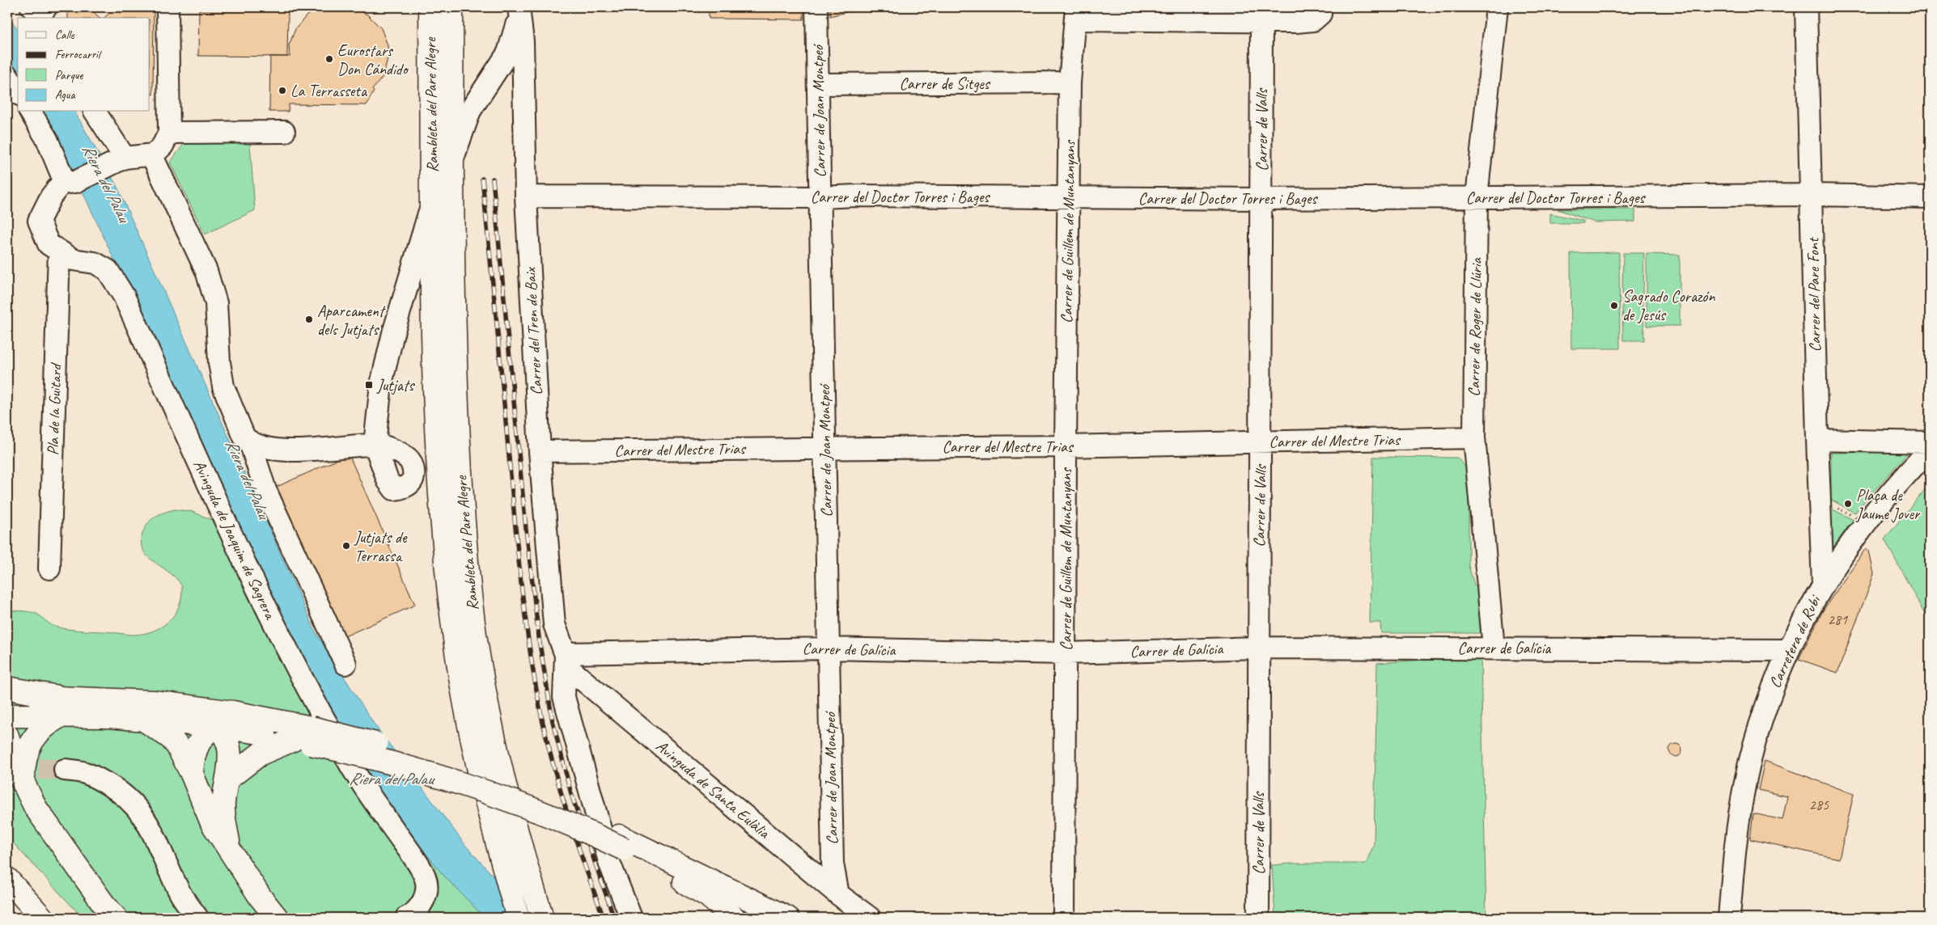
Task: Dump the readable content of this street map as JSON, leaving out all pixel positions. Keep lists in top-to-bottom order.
{
  "streets": {
    "main road": ["Rambleta del Pare Alegre"],
    "street": [
      "Carrer de Sitges",
      "Carrer de Joan Montpeó",
      "Carrer de Valls",
      "Carrer del Doctor Torres i Bages",
      "Carrer de Guillem de Muntanyans",
      "Carrer del Pare Font",
      "Carrer de Roger de Llúria",
      "Carrer del Tren de Baix",
      "Pla de la Guitard",
      "Carrer del Mestre Trias",
      "Avinguda de Joaquim de Sagrera",
      "Carretera de Rubi",
      "Carrer de Galícia",
      "Avinguda de Santa Eulàlia"
    ]
  },
  "crossings": [
    ["Carrer de Sitges", "Carrer de Joan Montpeó"],
    ["Carrer de Sitges", "Carrer de Guillem de Muntanyans"],
    ["Rambleta del Pare Alegre", "Carrer del Tren de Baix"],
    ["Carrer de Joan Montpeó", "Carrer del Doctor Torres i Bages"],
    ["Carrer de Joan Montpeó", "Carrer del Mestre Trias"],
    ["Carrer de Joan Montpeó", "Carrer de Galícia"],
    ["Carrer de Joan Montpeó", "Avinguda de Santa Eulàlia"],
    ["Carrer de Valls", "Carrer del Doctor Torres i Bages"],
    ["Carrer de Valls", "Carrer del Mestre Trias"],
    ["Carrer de Valls", "Carrer de Galícia"],
    ["Carrer del Doctor Torres i Bages", "Carrer de Guillem de Muntanyans"],
    ["Carrer del Doctor Torres i Bages", "Carrer del Pare Font"],
    ["Carrer del Doctor Torres i Bages", "Carrer de Roger de Llúria"],
    ["Carrer del Doctor Torres i Bages", "Carrer del Tren de Baix"],
    ["Carrer de Guillem de Muntanyans", "Carrer del Mestre Trias"],
    ["Carrer de Guillem de Muntanyans", "Carrer de Galícia"],
    ["Carrer del Pare Font", "Carretera de Rubi"],
    ["Carrer de Roger de Llúria", "Carrer del Mestre Trias"],
    ["Carrer de Roger de Llúria", "Carrer de Galícia"],
    ["Carrer del Tren de Baix", "Carrer del Mestre Trias"],
    ["Carrer del Tren de Baix", "Carrer de Galícia"],
    ["Carrer del Tren de Baix", "Avinguda de Santa Eulàlia"],
    ["Pla de la Guitard", "Avinguda de Joaquim de Sagrera"],
    ["Carretera de Rubi", "Carrer de Galícia"],
    ["Carrer de Galícia", "Avinguda de Santa Eulàlia"]
  ],
  "water": ["Riera del Palau"],
  "places": {
    "other": [
      "Eurostars Don Cándido",
      "La Terrasseta",
      "Sagrado Corazón de Jesús",
      "Aparcament dels Jutjats",
      "Plaça de Jaume Jover",
      "Jutjats de Terrassa"
    ],
    "transit": ["Jutjats"]
  },
  "house_numbers": ["281", "285"],
  "legend": [
    "Calle",
    "Ferrocarril",
    "Parque",
    "Agua"
  ]
}
